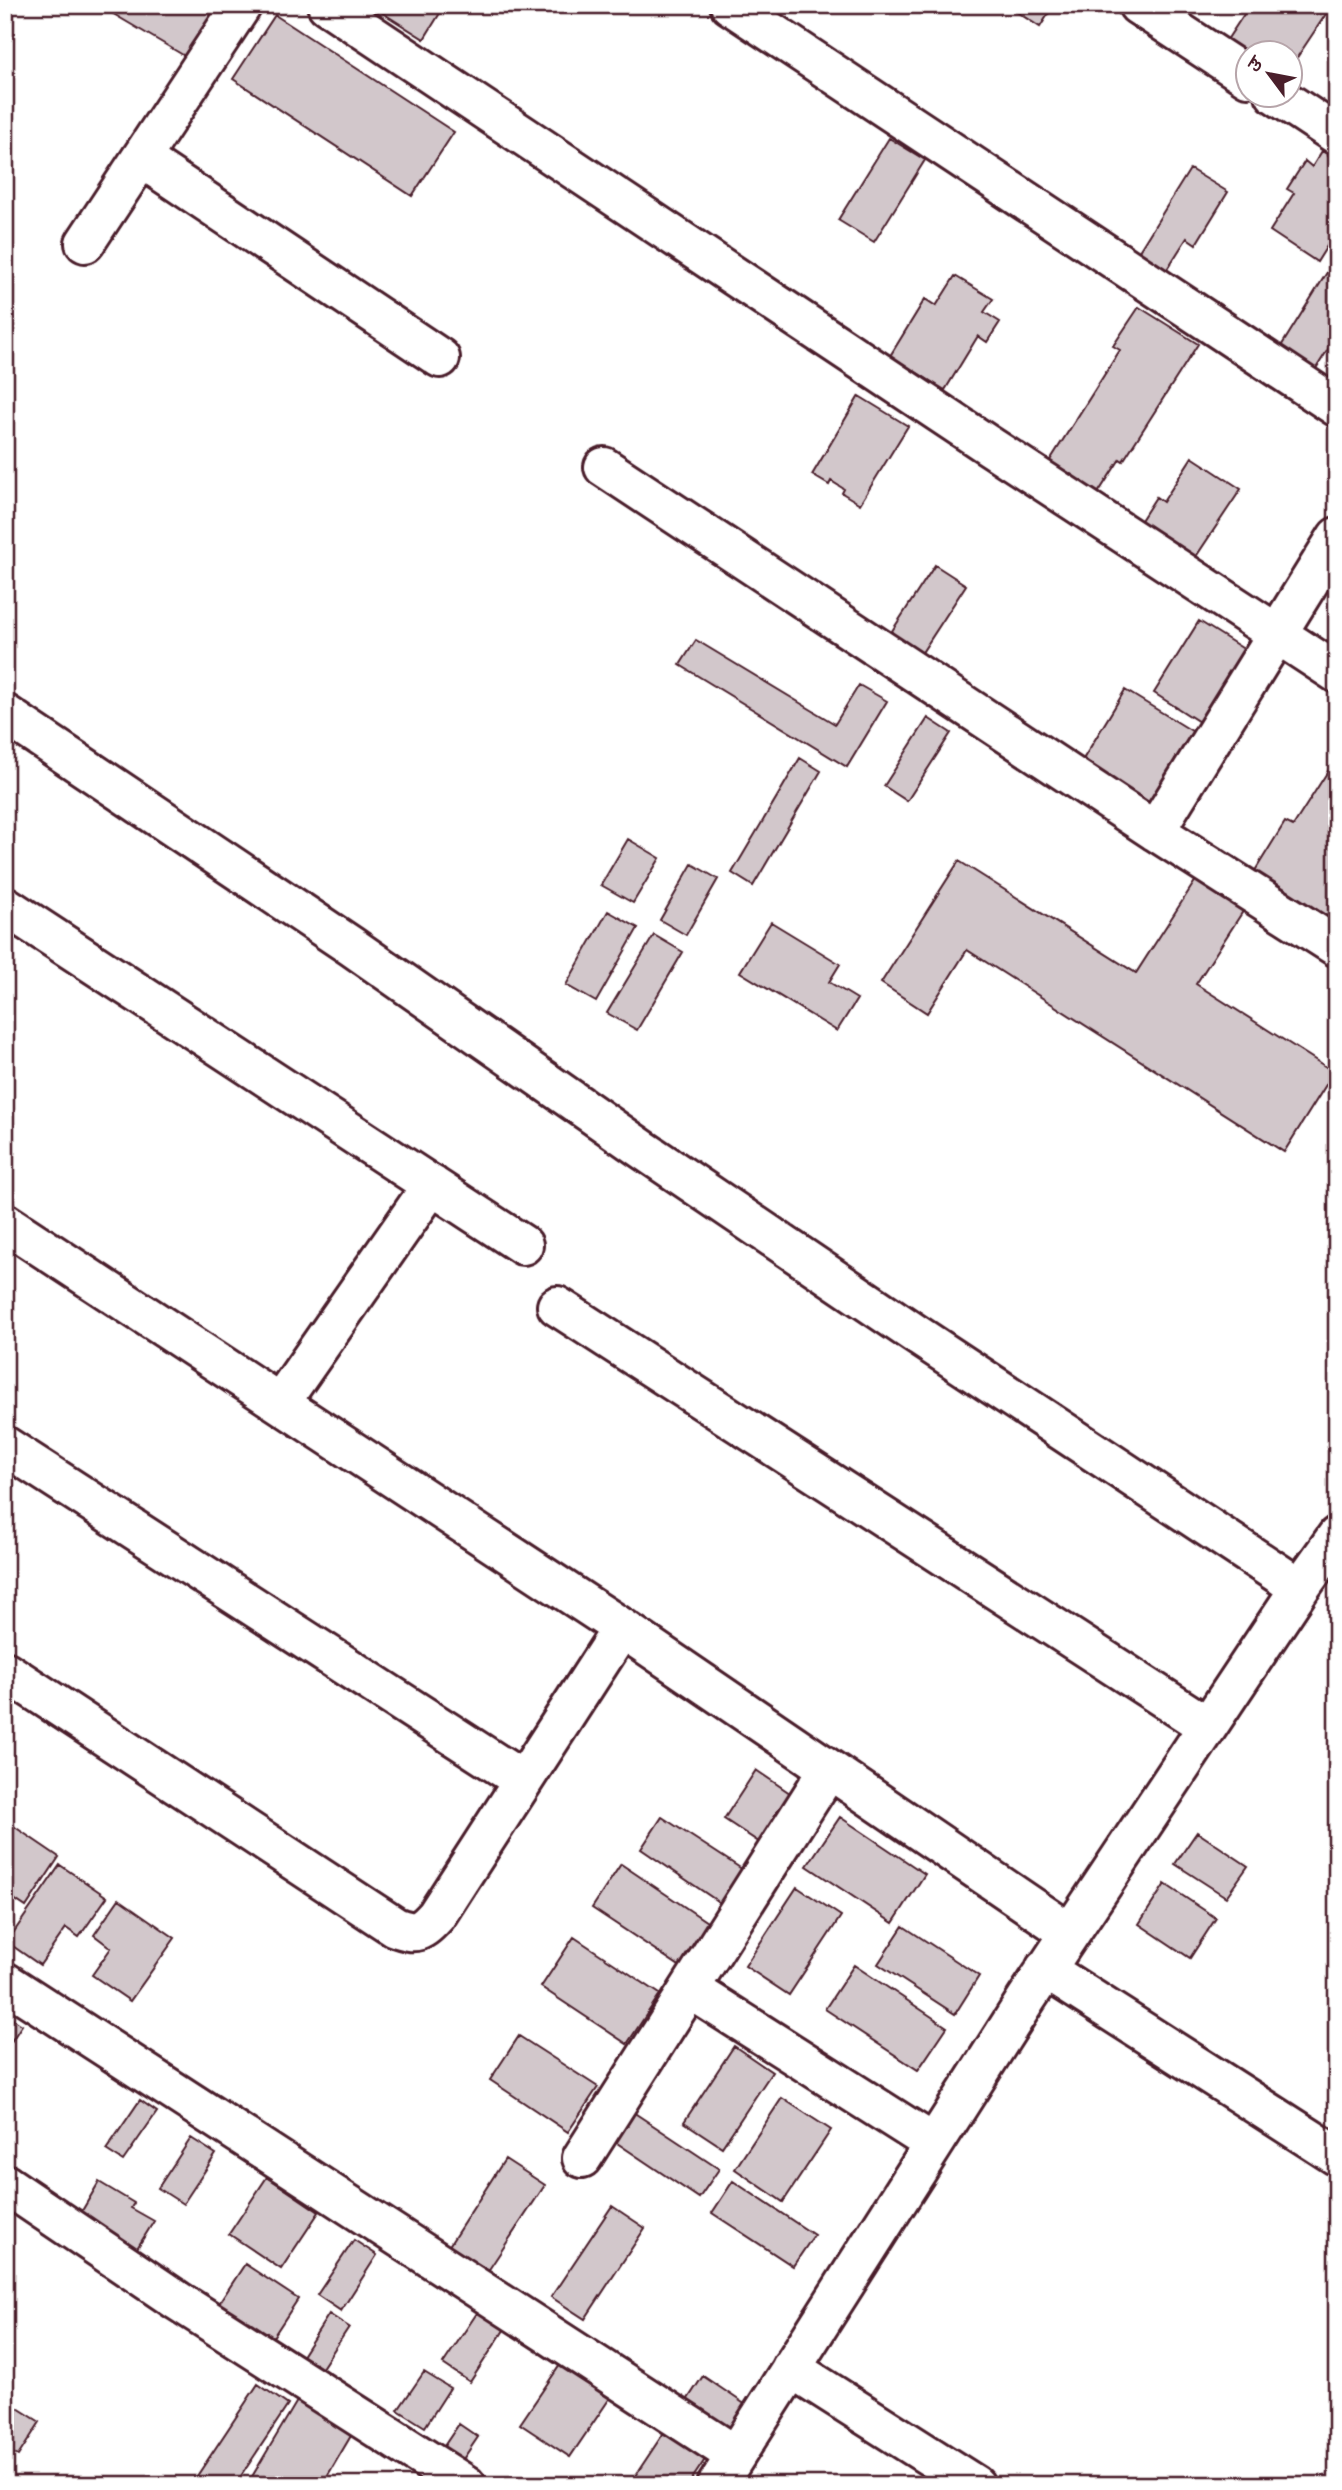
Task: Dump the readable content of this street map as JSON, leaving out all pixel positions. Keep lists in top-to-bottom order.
{
  "north": "top left"
}
